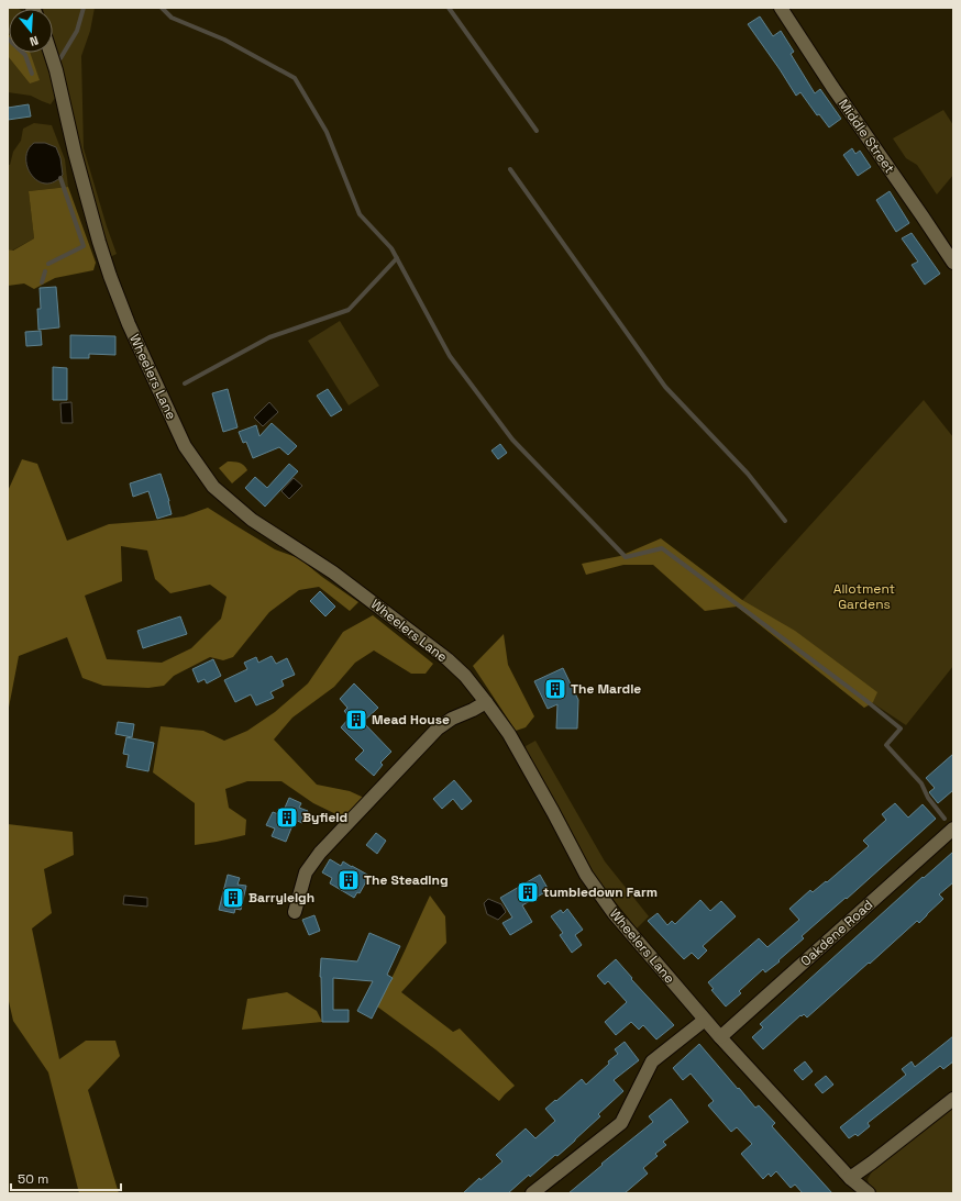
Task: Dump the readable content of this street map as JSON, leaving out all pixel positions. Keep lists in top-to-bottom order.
{
  "streets": {
    "street": ["Middle Street", "Wheelers Lane", "Oakdene Road"]
  },
  "crossings": [
    ["Wheelers Lane", "Oakdene Road"]
  ],
  "parks": ["Allotment Gardens"],
  "places": {
    "building": [
      "The Mardle",
      "Mead House",
      "Byfield",
      "The Steading",
      "tumbledown Farm",
      "Barryleigh"
    ]
  },
  "scale_bar": "50 m",
  "north": "bottom"
}
